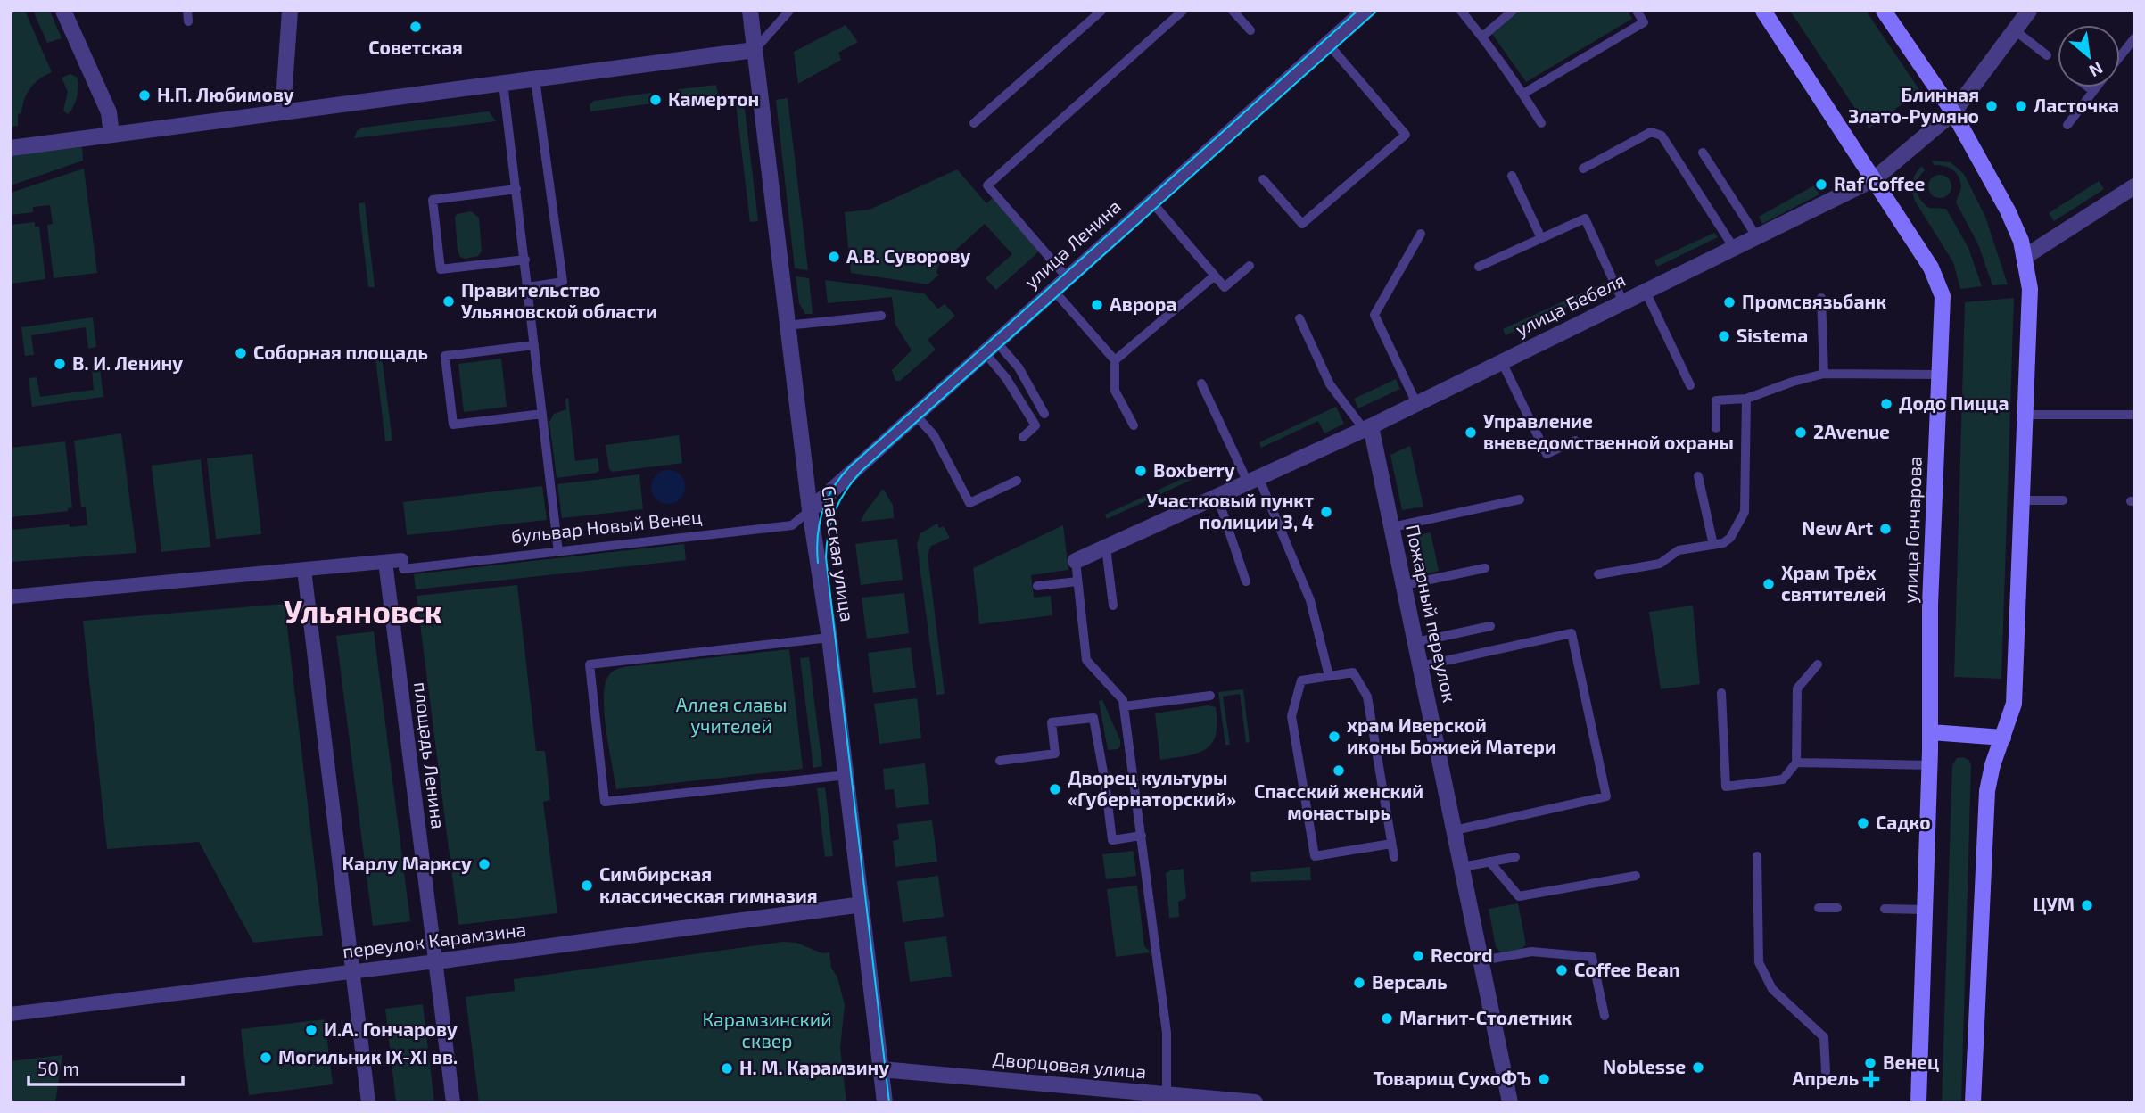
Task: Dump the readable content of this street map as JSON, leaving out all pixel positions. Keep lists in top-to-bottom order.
{
  "streets": {
    "main road": ["улица Гончарова"],
    "street": [
      "улица Ленина",
      "улица Бебеля",
      "Спасская улица",
      "Пожарный переулок",
      "площадь Ленина",
      "переулок Карамзина",
      "Дворцовая улица"
    ],
    "lane": ["бульвар Новый Венец"]
  },
  "crossings": [
    ["улица Ленина", "бульвар Новый Венец"],
    ["улица Ленина", "Спасская улица"],
    ["улица Бебеля", "улица Гончарова"],
    ["улица Бебеля", "Пожарный переулок"],
    ["бульвар Новый Венец", "Спасская улица"],
    ["Спасская улица", "переулок Карамзина"],
    ["Спасская улица", "Дворцовая улица"],
    ["площадь Ленина", "переулок Карамзина"]
  ],
  "districts": ["Ульяновск"],
  "parks": ["Аллея славы учителей", "Карамзинский сквер"],
  "places": {
    "other": [
      "Советская",
      "Н.П. Любимову",
      "Камертон",
      "Блинная Злато-Румяно",
      "Ласточка",
      "Raf Coffee",
      "А.В. Суворову",
      "Правительство Ульяновской области",
      "Промсвязьбанк",
      "Аврора",
      "Sistema",
      "Соборная площадь",
      "В. И. Ленину",
      "Додо Пицца",
      "Управление вневедомственной охраны",
      "2Avenue",
      "Boxberry",
      "Участковый пункт полиции 3, 4",
      "New Art",
      "Храм Трёх святителей",
      "храм Иверской иконы Божией Матери",
      "Спасский женский монастырь",
      "Дворец культуры «Губернаторский»",
      "Садко",
      "Карлу Марксу",
      "Симбирская классическая гимназия",
      "ЦУМ",
      "Record",
      "Coffee Bean",
      "Версаль",
      "Магнит-Столетник",
      "И.А. Гончарову",
      "Могильник IX-XI вв.",
      "Венец",
      "Noblesse",
      "Н. М. Карамзину",
      "Товарищ СухоФЪ"
    ],
    "health": ["Апрель"]
  },
  "scale_bar": "50 m",
  "north": "bottom right"
}
